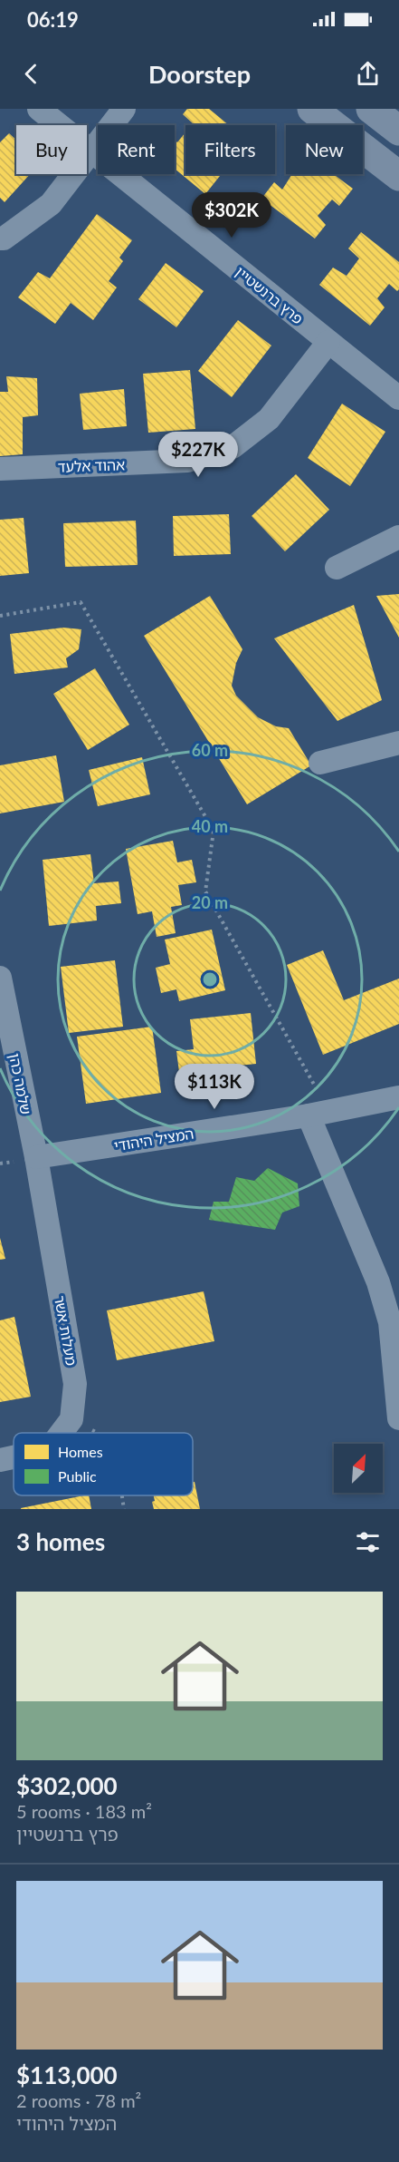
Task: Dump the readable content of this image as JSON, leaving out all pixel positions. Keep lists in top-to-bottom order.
{
  "streets": {
    "street": [
      "פרץ ברנשטיין",
      "אהוד אלעד",
      "שלמה כהן",
      "המציל היהודי",
      "מעלות אשר"
    ]
  },
  "crossings": [
    ["פרץ ברנשטיין", "אהוד אלעד"],
    ["שלמה כהן", "המציל היהודי"],
    ["שלמה כהן", "מעלות אשר"],
    ["המציל היהודי", "מעלות אשר"]
  ],
  "legend": ["Homes", "Public"],
  "north": "top right",
  "page": {
    "status": "06:19",
    "header": "Doorstep",
    "chip": [
      "Buy",
      "Rent",
      "Filters",
      "New"
    ],
    "price": ["$302K", "$227K", "$113K"],
    "heading": "3 homes",
    "list": [
      {
        "name": "$302,000",
        "note": "5 rooms · 183 m² · פרץ ברנשטיין"
      },
      {
        "name": "$113,000",
        "note": "2 rooms · 78 m² · המציל היהודי"
      }
    ]
  },
  "rings": ["60 m", "40 m", "20 m"]
}
